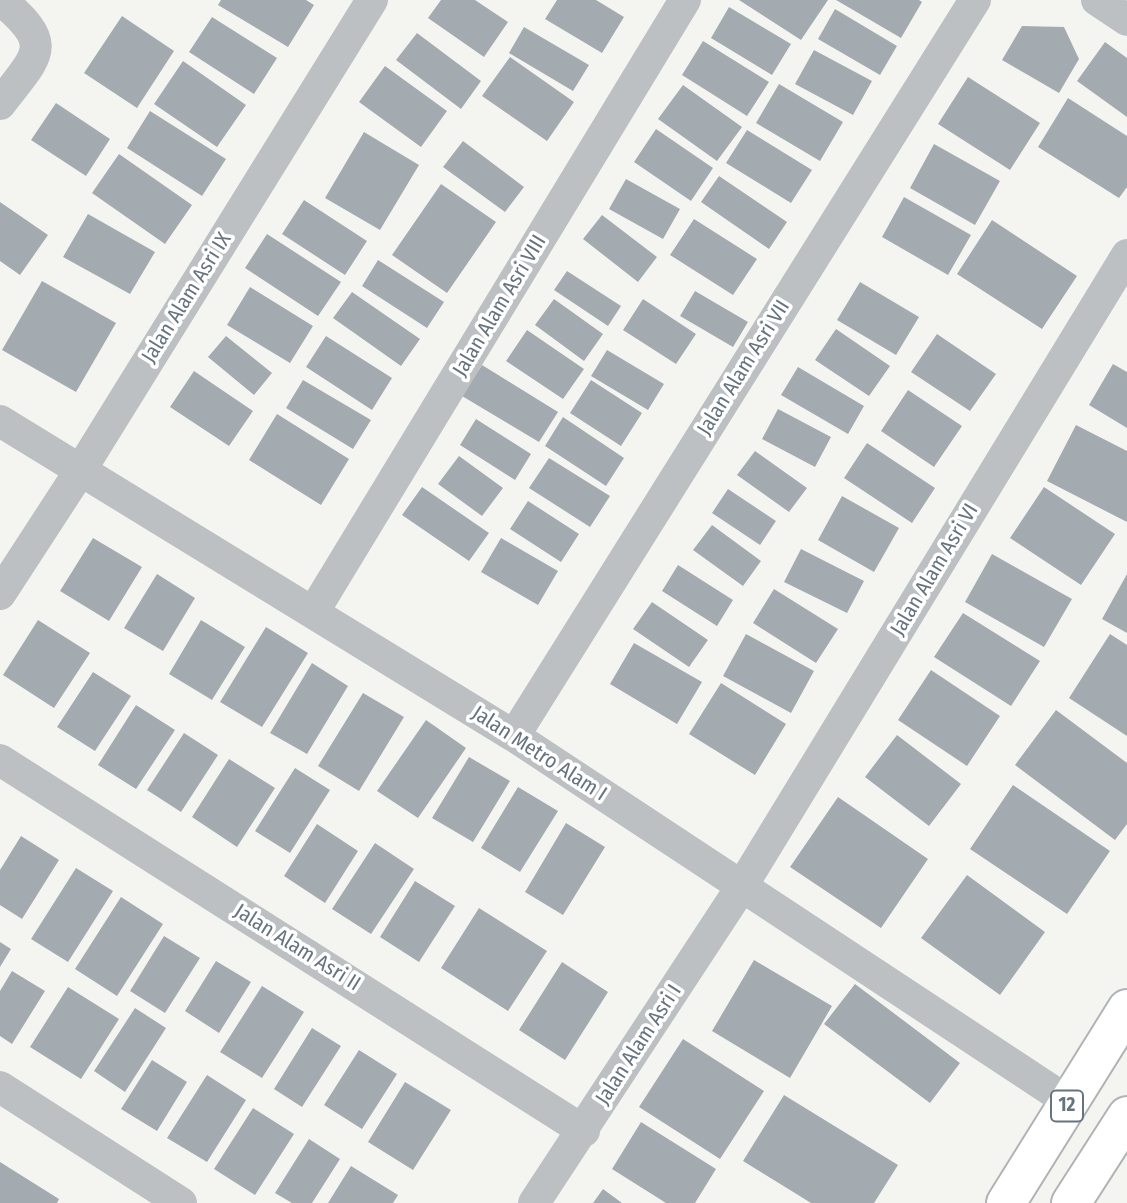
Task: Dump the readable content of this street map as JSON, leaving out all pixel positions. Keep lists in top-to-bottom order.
{
  "streets": {
    "highway": ["12"],
    "street": [
      "Jalan Alam Asri IX",
      "Jalan Alam Asri VIII",
      "Jalan Alam Asri VII",
      "Jalan Alam Asri VI",
      "Jalan Metro Alam I",
      "Jalan Alam Asri II",
      "Jalan Alam Asri I"
    ]
  },
  "crossings": [
    ["Jalan Alam Asri IX", "Jalan Metro Alam I"],
    ["Jalan Alam Asri VIII", "Jalan Metro Alam I"],
    ["Jalan Alam Asri VII", "Jalan Metro Alam I"],
    ["Jalan Alam Asri VI", "Jalan Metro Alam I"],
    ["Jalan Alam Asri VI", "Jalan Alam Asri I"],
    ["Jalan Metro Alam I", "Jalan Alam Asri I"],
    ["Jalan Metro Alam I", "12"],
    ["Jalan Alam Asri II", "Jalan Alam Asri I"]
  ]
}
